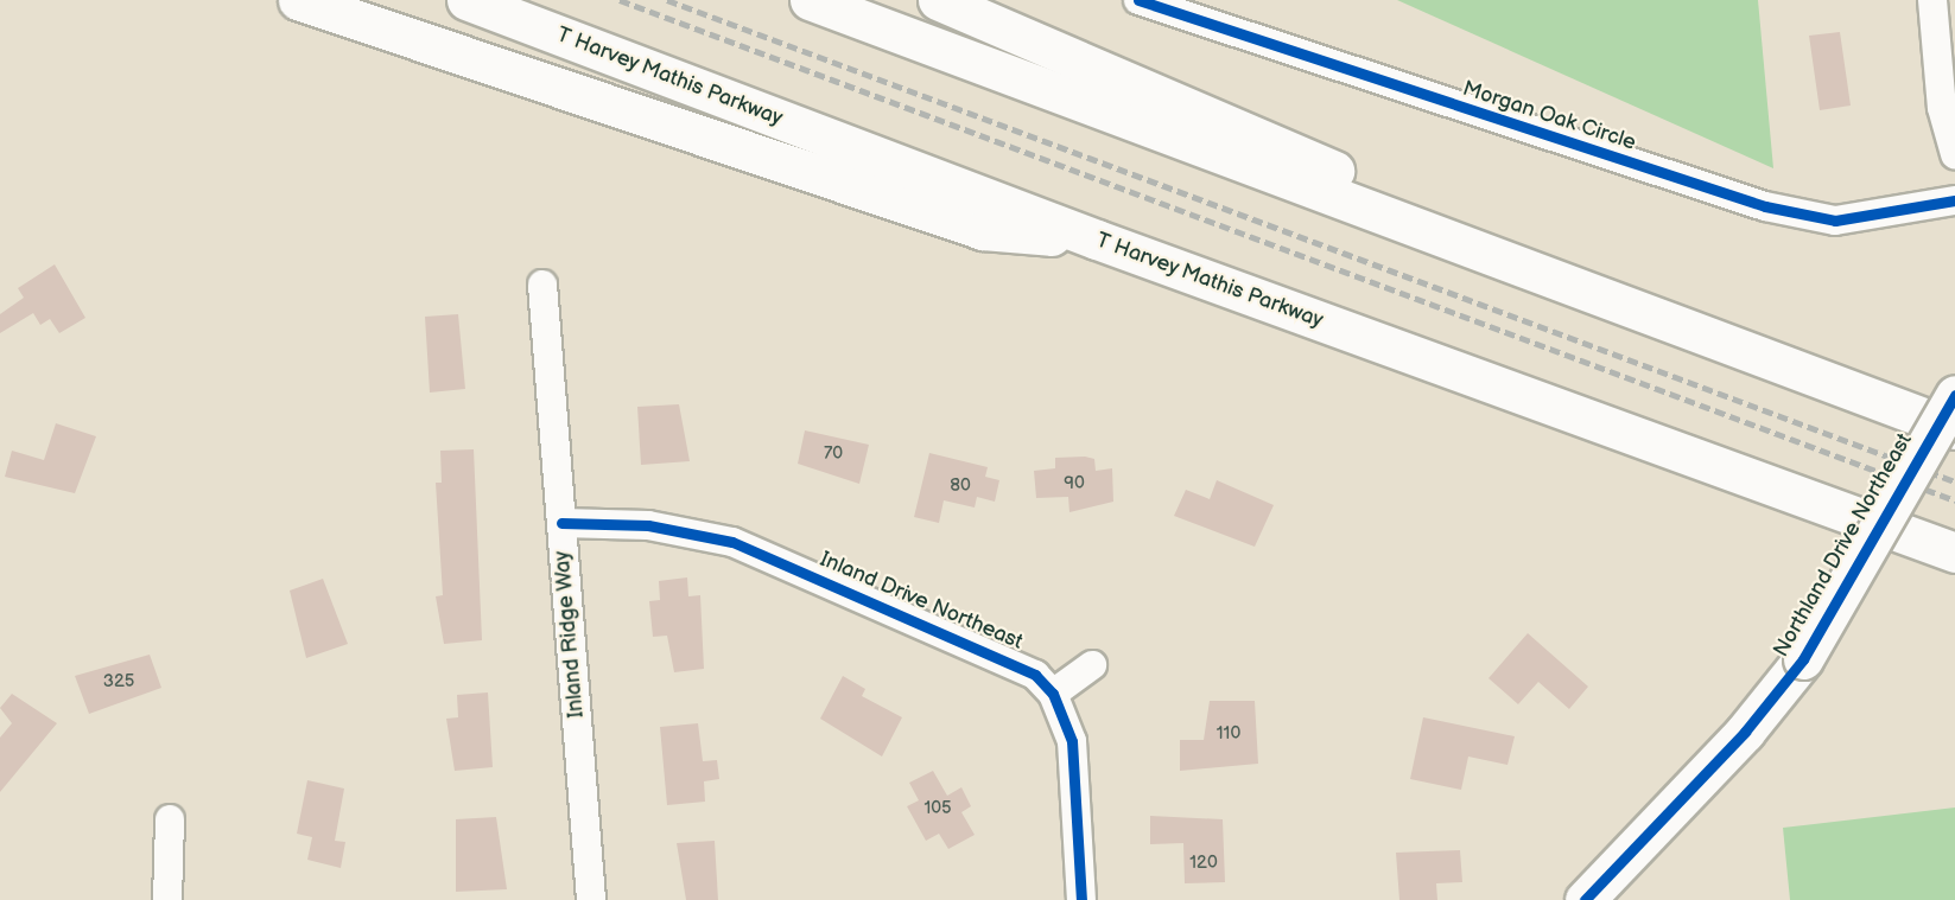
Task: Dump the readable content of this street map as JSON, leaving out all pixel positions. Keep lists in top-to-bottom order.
{
  "streets": {
    "main road": ["T Harvey Mathis Parkway", "Northland Drive Northeast"],
    "street": ["Morgan Oak Circle", "Inland Drive Northeast", "Inland Ridge Way"]
  },
  "crossings": [
    ["Inland Drive Northeast", "Inland Ridge Way"]
  ],
  "house_numbers": [
    "70",
    "90",
    "80",
    "325",
    "110",
    "105",
    "120"
  ]
}
